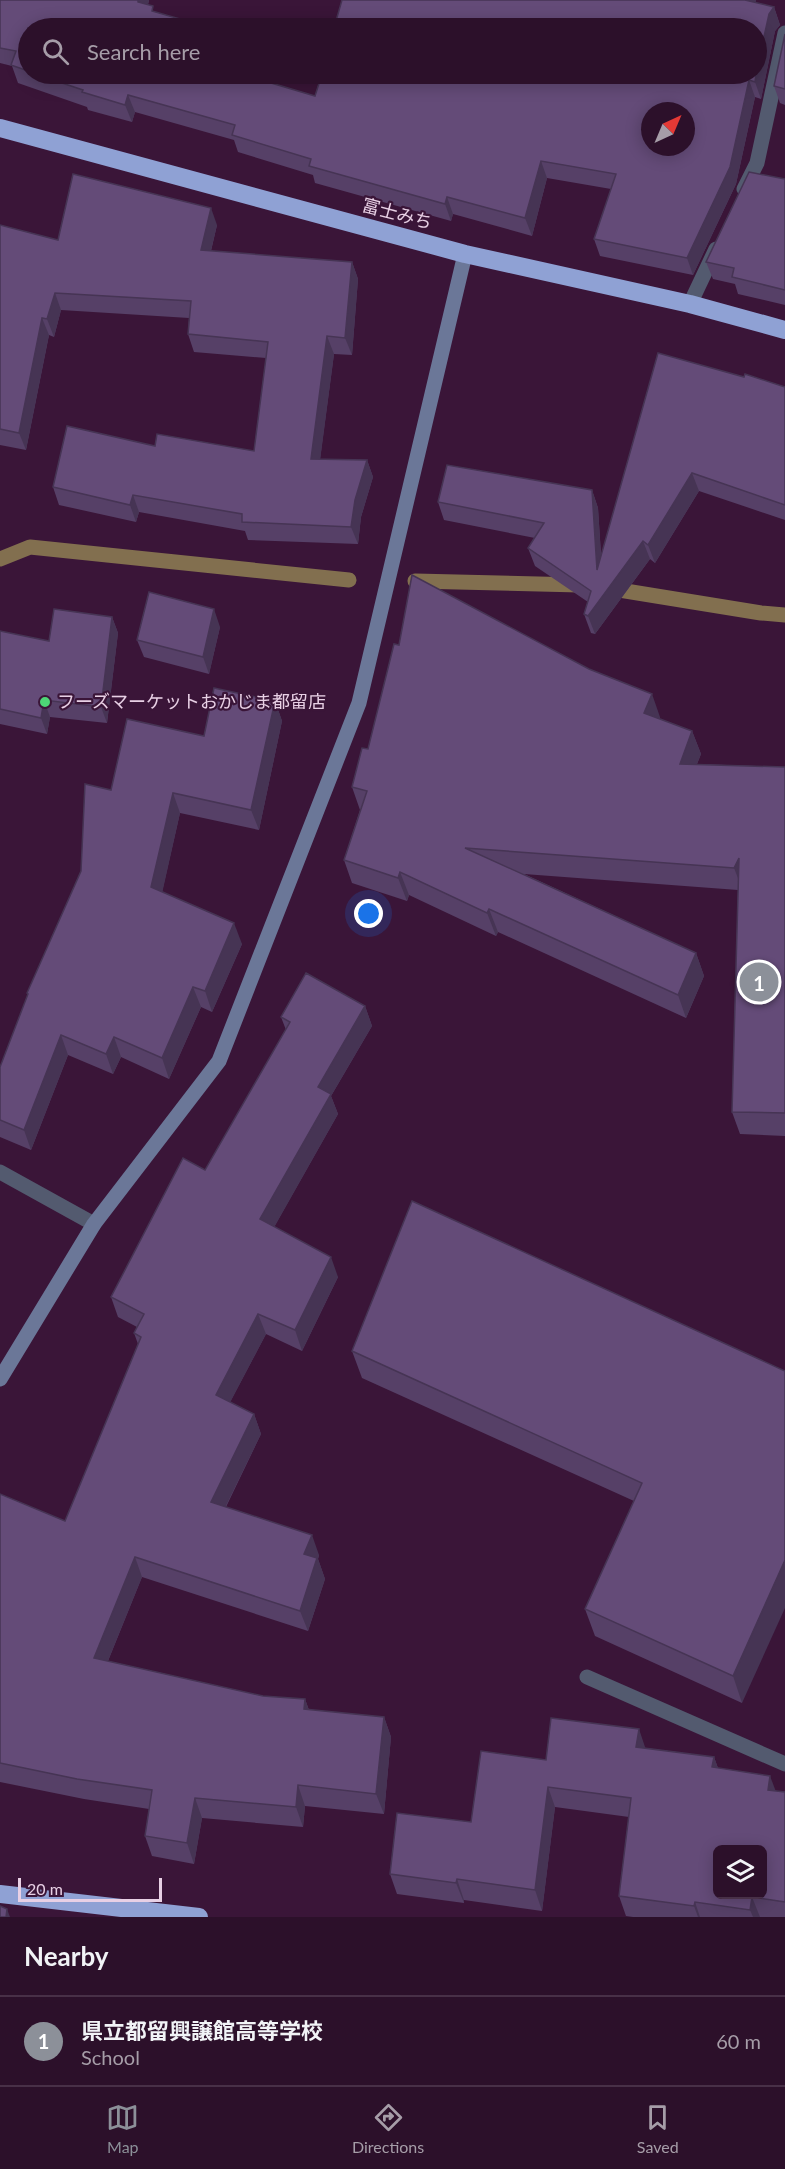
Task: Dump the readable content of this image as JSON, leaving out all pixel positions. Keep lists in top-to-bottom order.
{
  "streets": {
    "highway": ["富士みち"]
  },
  "places": ["フーズマーケットおかじま都留店"],
  "scale_bar": "20 m",
  "north": "top right",
  "page": {
    "search": "Search here",
    "pins": "1",
    "scale": "20 m",
    "heading": "Nearby",
    "list": [
      {
        "mark": "1",
        "name": "県立都留興譲館高等学校",
        "note": "School",
        "value": "60 m"
      }
    ],
    "nav": ["Map", "Directions", "Saved"]
  }
}
